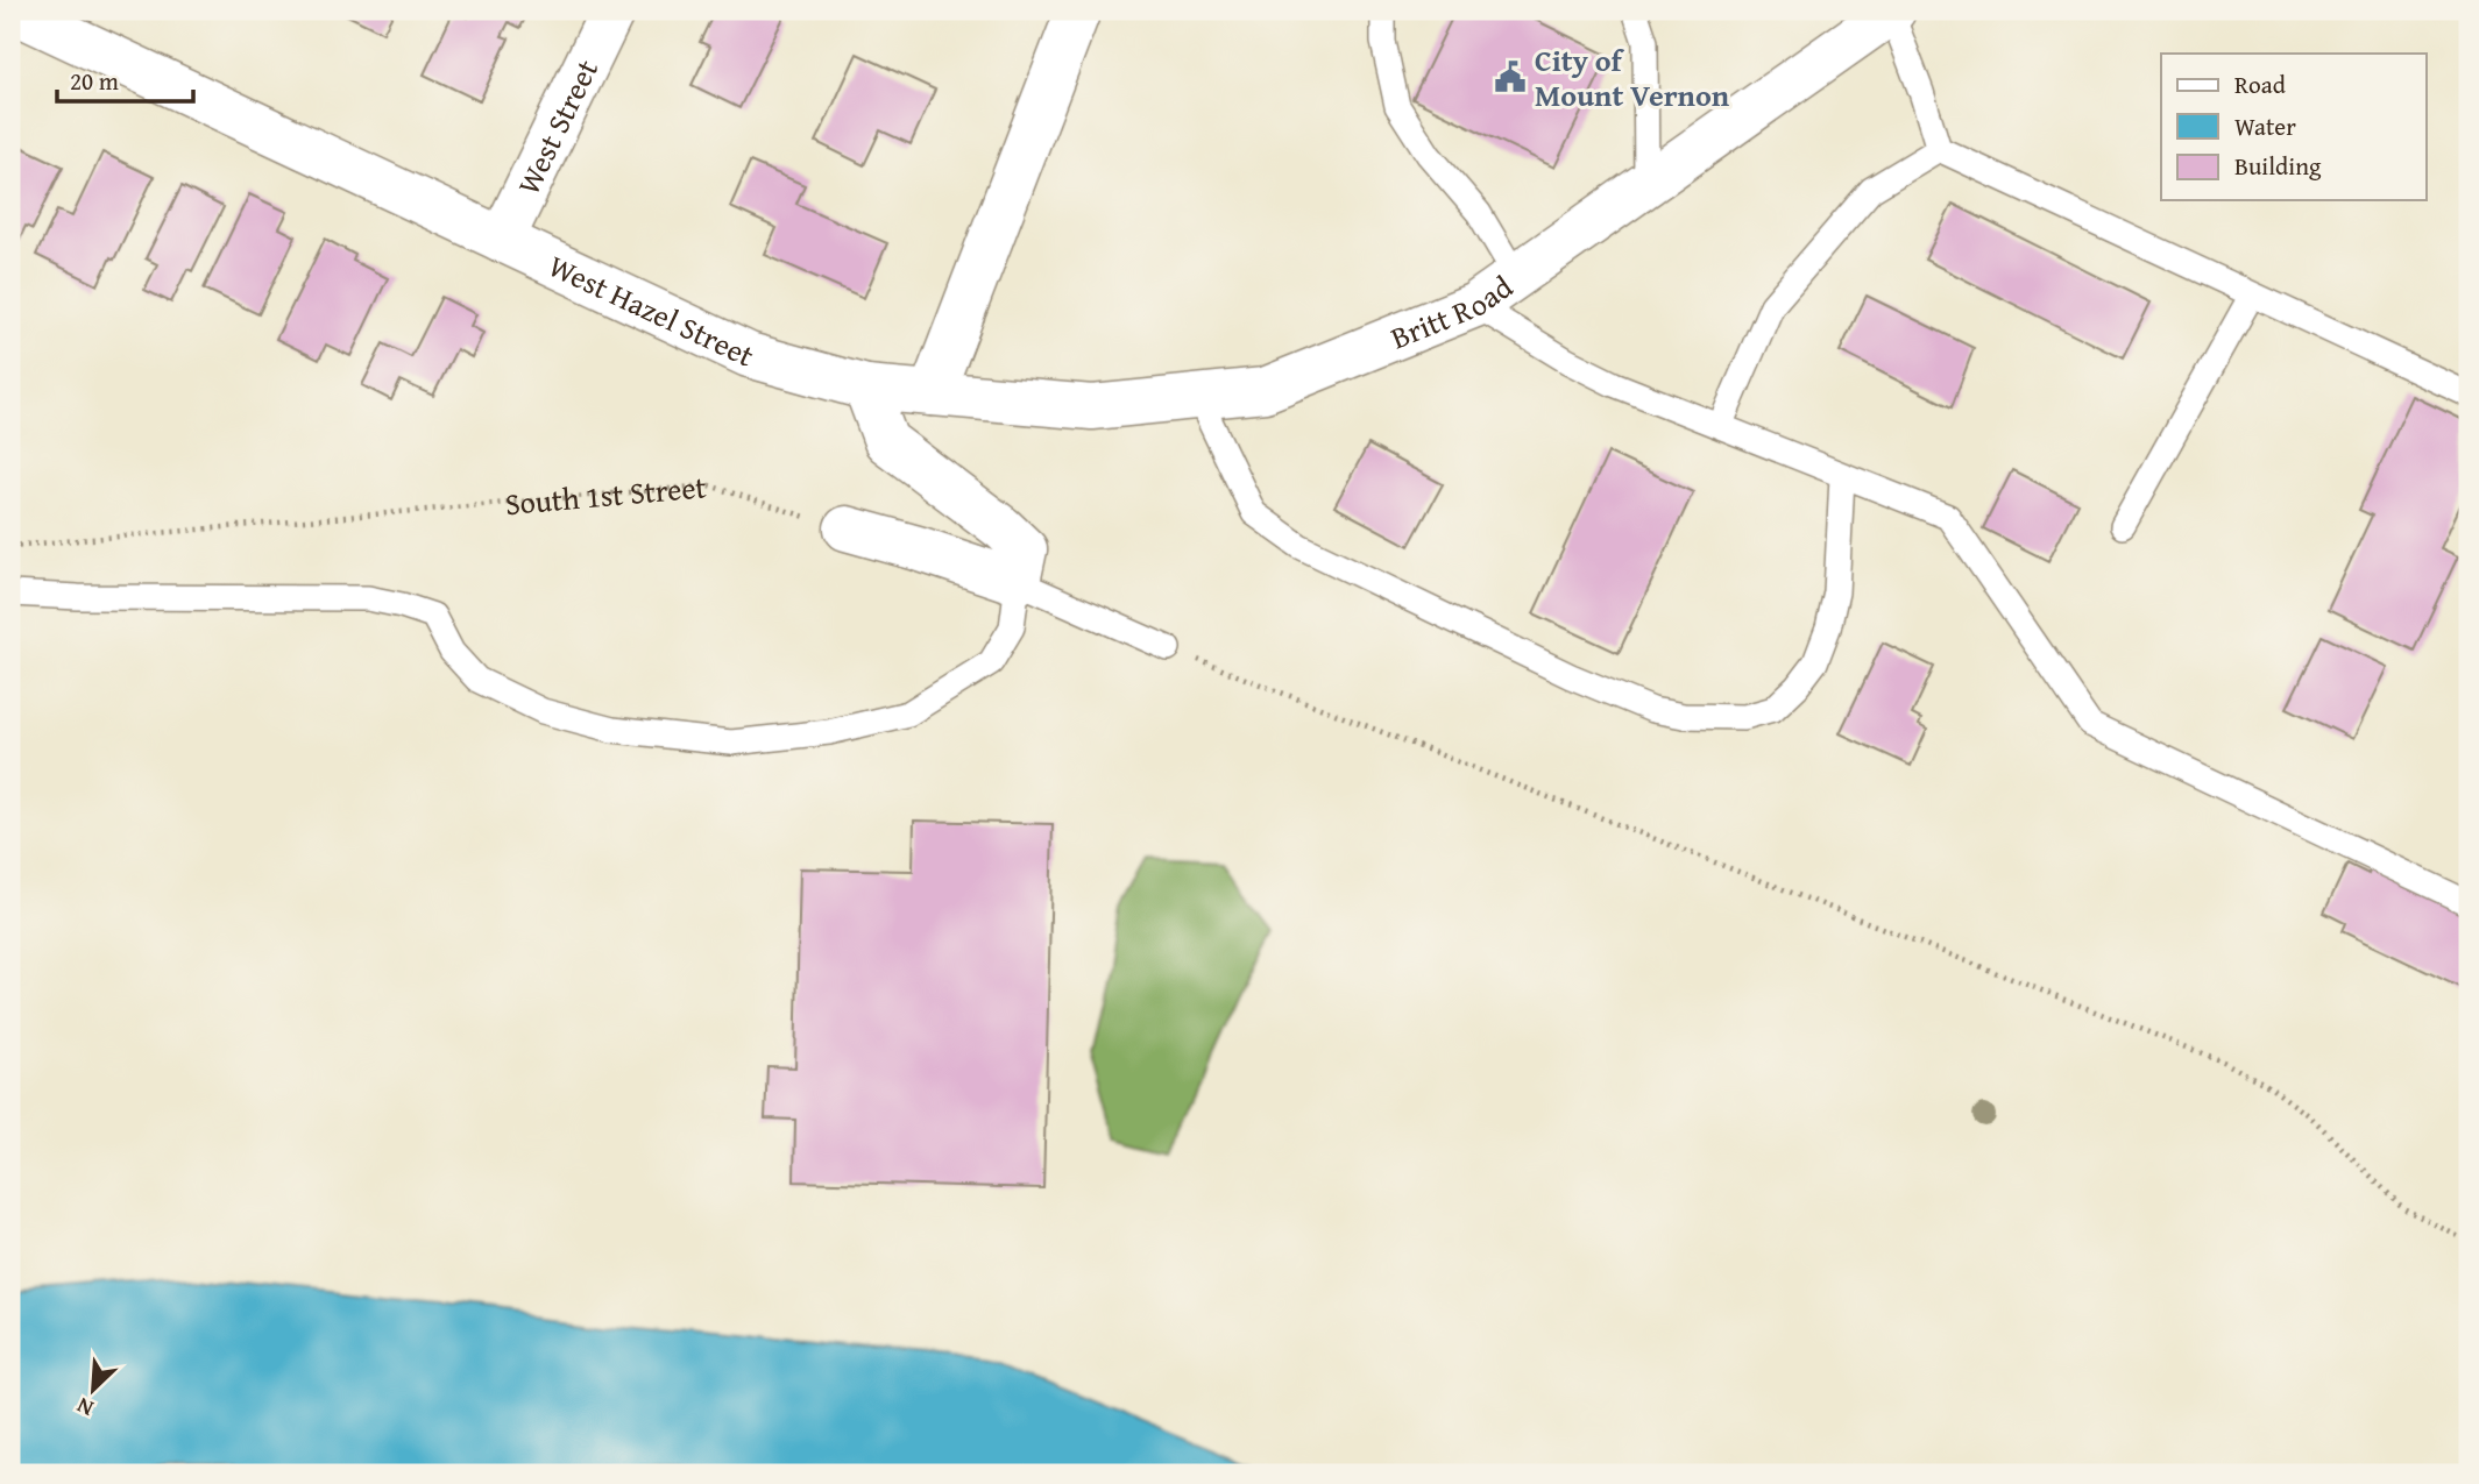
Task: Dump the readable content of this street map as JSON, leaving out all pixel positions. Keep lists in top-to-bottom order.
{
  "streets": {
    "street": ["West Street", "West Hazel Street", "Britt Road"],
    "path": ["South 1st Street"]
  },
  "crossings": [
    ["West Street", "West Hazel Street"],
    ["West Hazel Street", "Britt Road"]
  ],
  "places": {
    "public building": ["City of Mount Vernon"]
  },
  "legend": ["Road", "Water", "Building"],
  "scale_bar": "20 m",
  "north": "bottom left"
}
